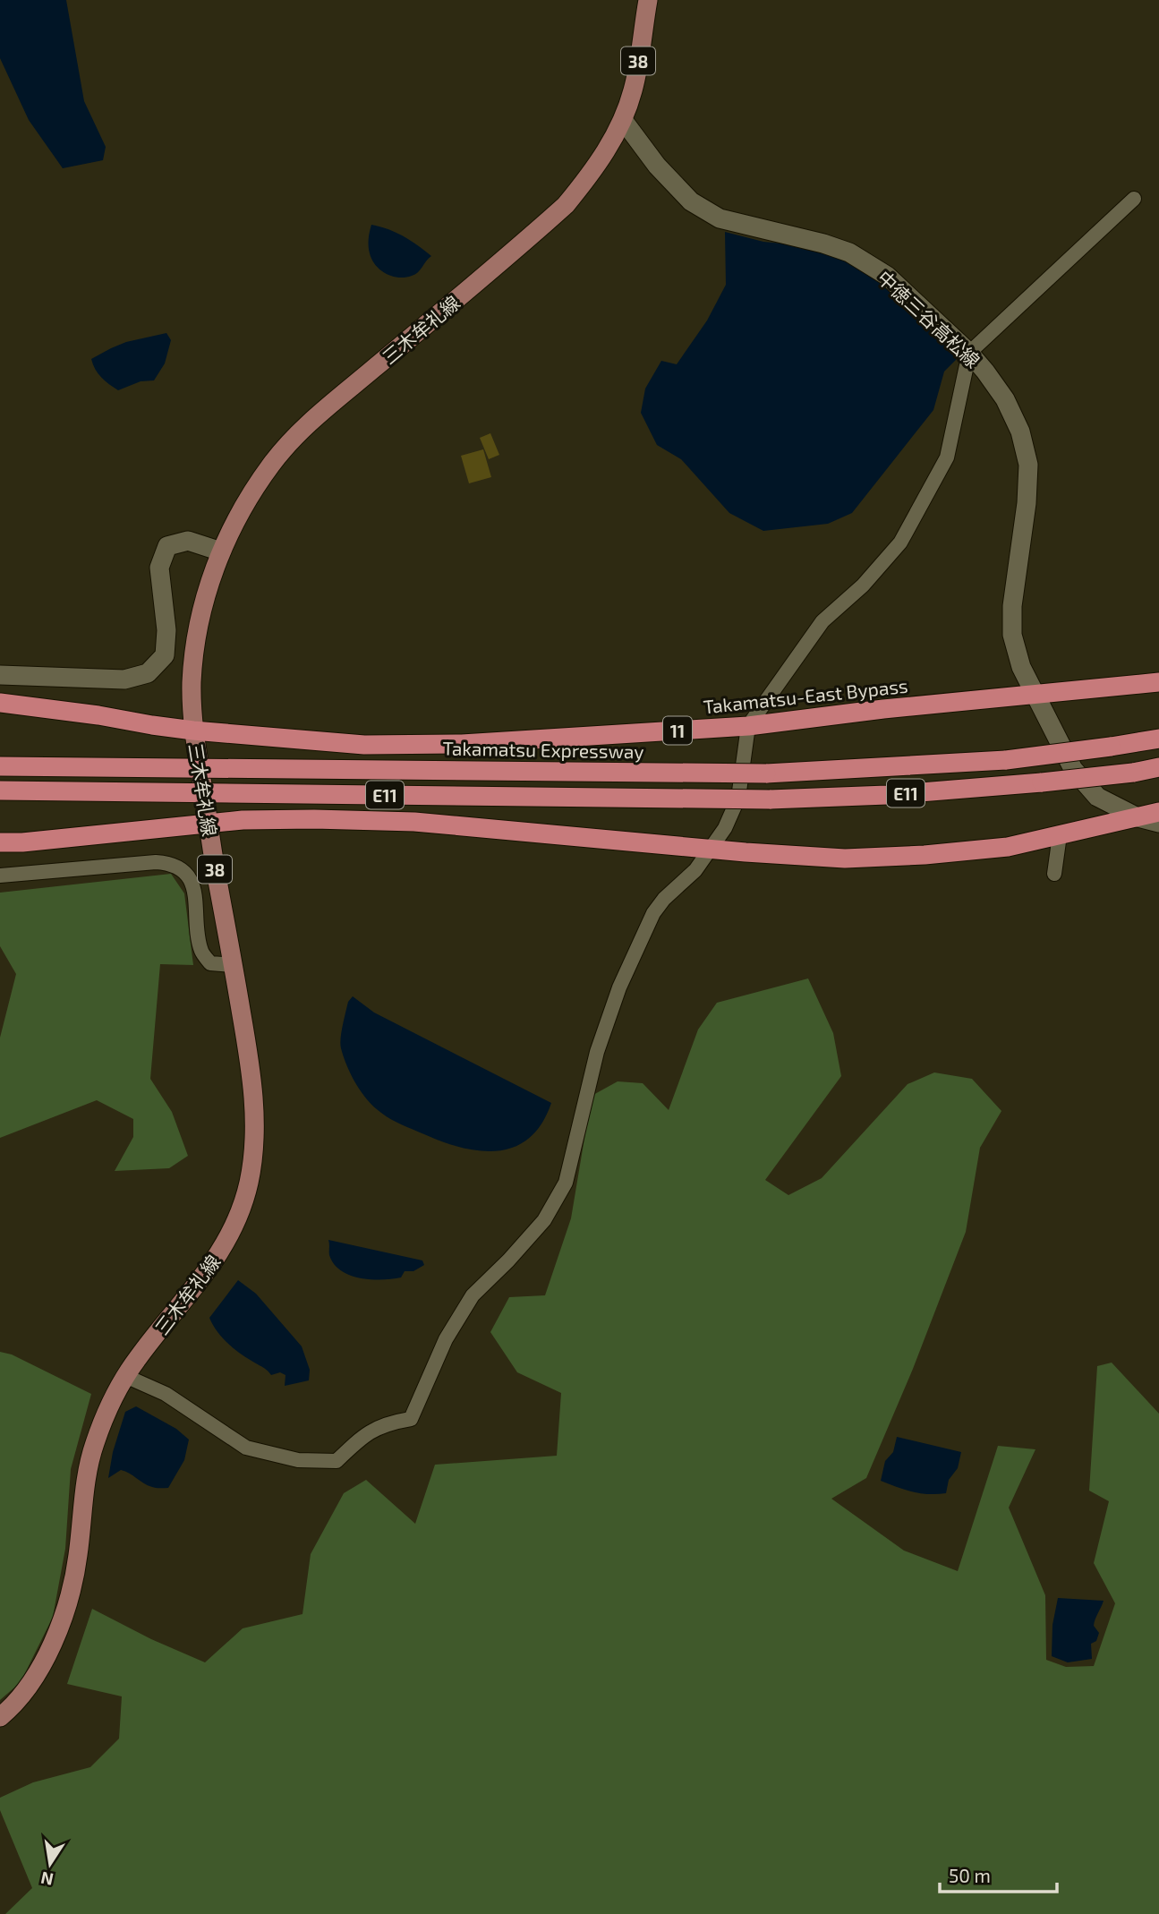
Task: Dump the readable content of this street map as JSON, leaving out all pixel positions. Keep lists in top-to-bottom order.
{
  "streets": {
    "highway": [
      "Takamatsu-East Bypass",
      "11",
      "Takamatsu Expressway",
      "E11"
    ],
    "main road": ["38", "中徳三谷高松線", "三木牟礼線"]
  },
  "crossings": [
    ["中徳三谷高松線", "三木牟礼線"],
    ["中徳三谷高松線", "Takamatsu-East Bypass"],
    ["三木牟礼線", "Takamatsu-East Bypass"]
  ],
  "scale_bar": "50 m",
  "north": "bottom"
}
